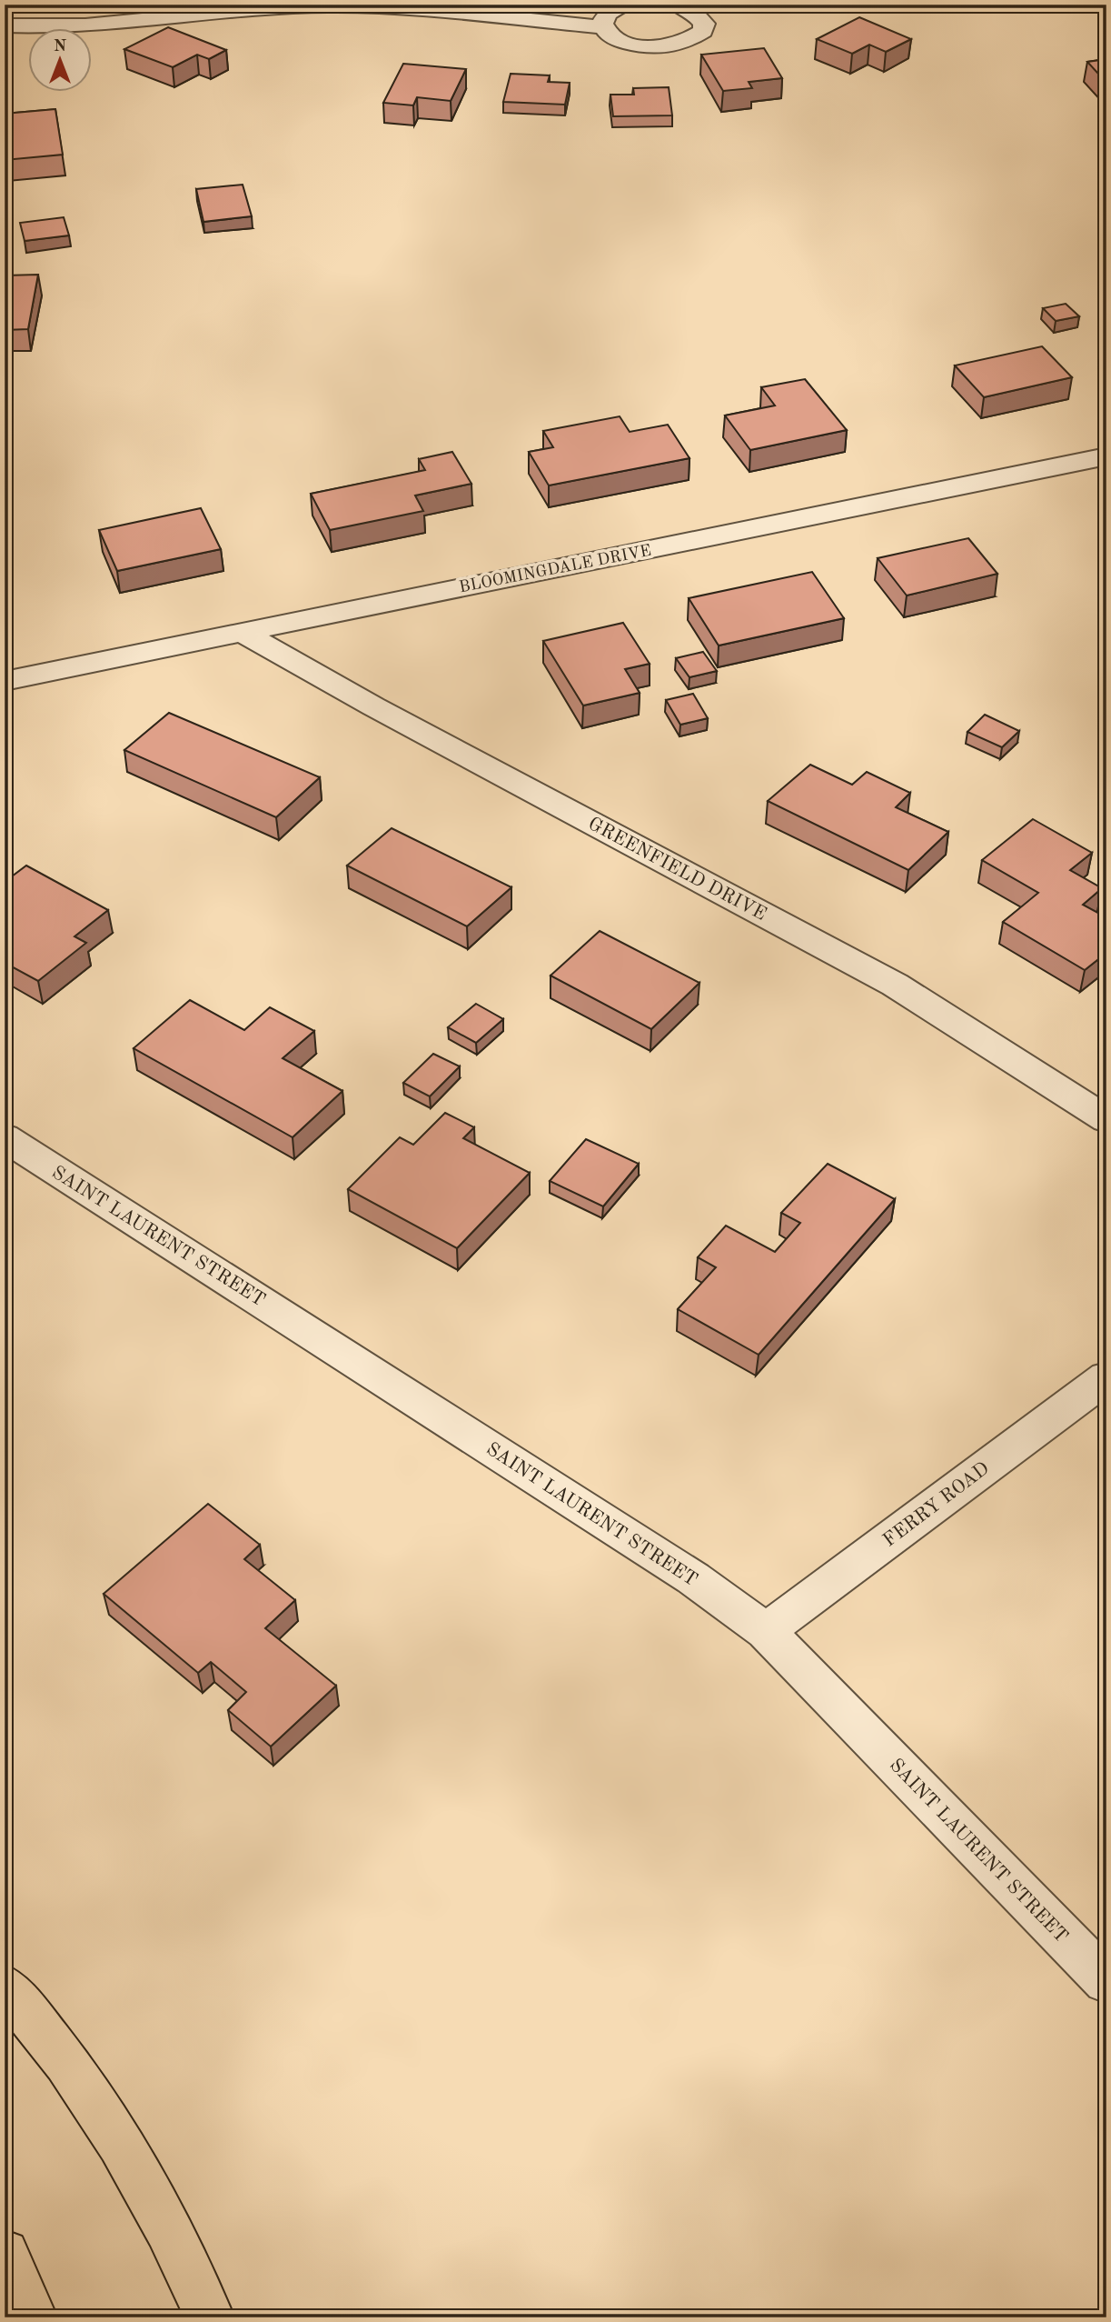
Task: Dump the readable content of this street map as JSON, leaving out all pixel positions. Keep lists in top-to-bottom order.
{
  "streets": {
    "street": [
      "BLOOMINGDALE DRIVE",
      "GREENFIELD DRIVE",
      "SAINT LAURENT STREET",
      "FERRY ROAD"
    ]
  },
  "crossings": [
    ["BLOOMINGDALE DRIVE", "GREENFIELD DRIVE"],
    ["SAINT LAURENT STREET", "FERRY ROAD"]
  ],
  "north": "top"
}
